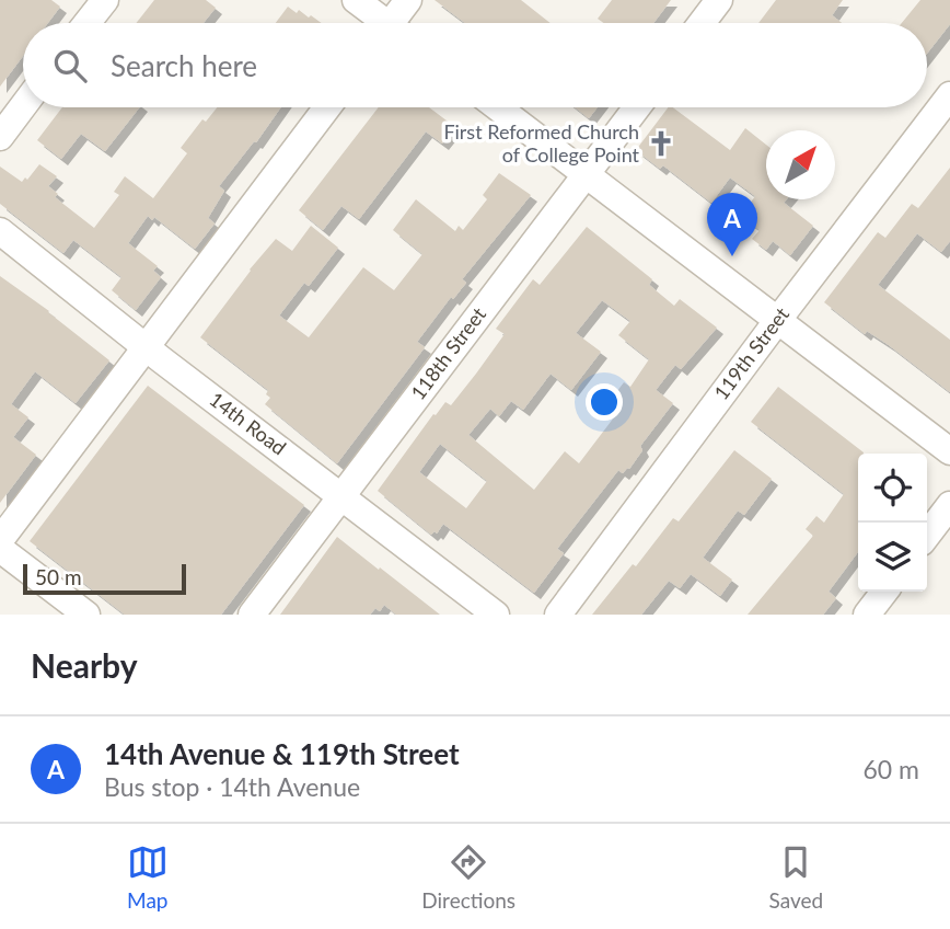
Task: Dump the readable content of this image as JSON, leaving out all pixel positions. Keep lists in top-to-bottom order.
{
  "streets": {
    "street": ["118th Street", "119th Street", "14th Road"]
  },
  "crossings": [
    ["118th Street", "14th Road"]
  ],
  "places": {
    "church": ["First Reformed Church of College Point"]
  },
  "scale_bar": "50 m",
  "north": "top right",
  "page": {
    "search": "Search here",
    "pins": "A",
    "scale": "50 m",
    "heading": "Nearby",
    "list": [
      {
        "mark": "A",
        "name": "14th Avenue & 119th Street",
        "note": "Bus stop · 14th Avenue",
        "value": "60 m"
      }
    ],
    "nav": ["Map", "Directions", "Saved"]
  }
}
